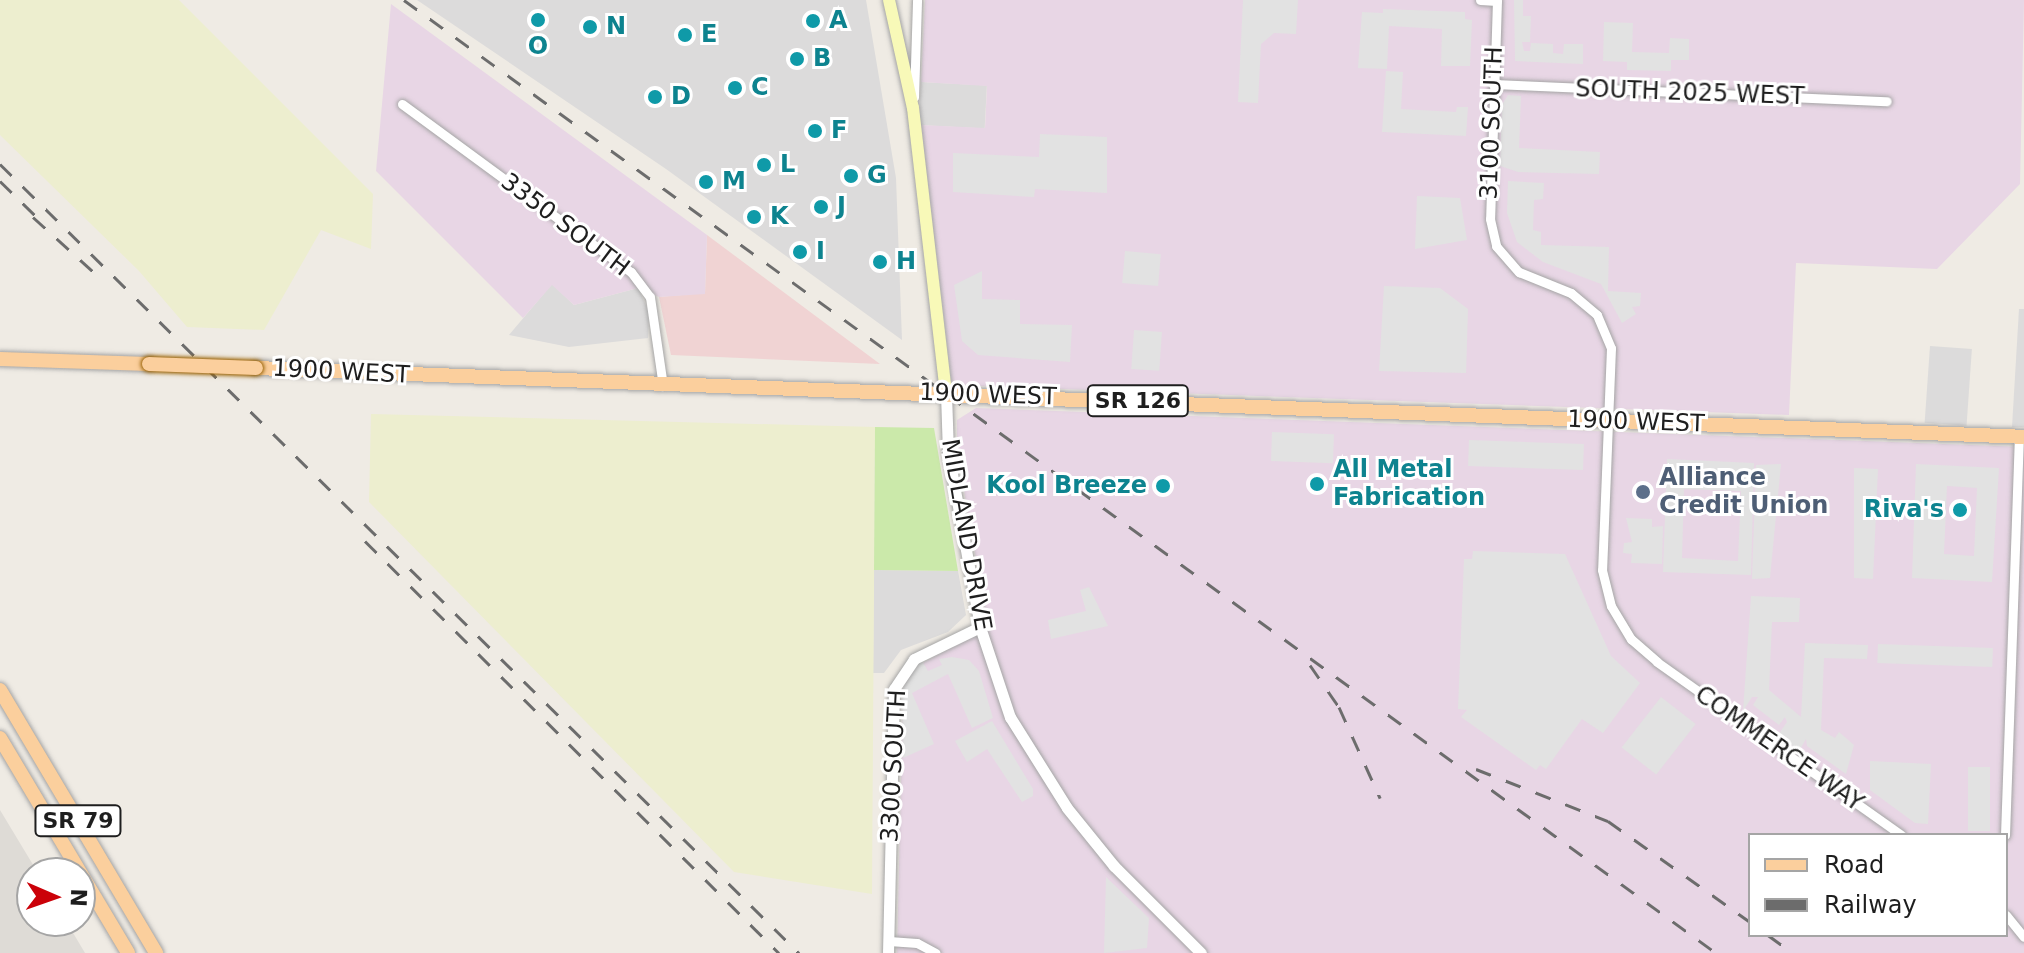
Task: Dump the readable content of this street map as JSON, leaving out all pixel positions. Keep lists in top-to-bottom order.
{
  "streets": {
    "main road": [
      "1900 WEST",
      "SR 126",
      "MIDLAND DRIVE",
      "SR 79"
    ],
    "street": [
      "SOUTH 2025 WEST",
      "3100 SOUTH",
      "3350 SOUTH",
      "COMMERCE WAY",
      "3300 SOUTH"
    ]
  },
  "crossings": [
    ["SOUTH 2025 WEST", "3100 SOUTH"],
    ["3100 SOUTH", "COMMERCE WAY"],
    ["3350 SOUTH", "1900 WEST"],
    ["1900 WEST", "MIDLAND DRIVE"],
    ["1900 WEST", "COMMERCE WAY"],
    ["MIDLAND DRIVE", "3300 SOUTH"]
  ],
  "places": [
    "O",
    "A",
    "N",
    "E",
    "B",
    "C",
    "D",
    "F",
    "L",
    "G",
    "M",
    "J",
    "K",
    "I",
    "H",
    "All Metal Fabrication",
    "Kool Breeze",
    "Alliance Credit Union",
    "Riva's"
  ],
  "legend": ["Road", "Railway"],
  "north": "right"
}
